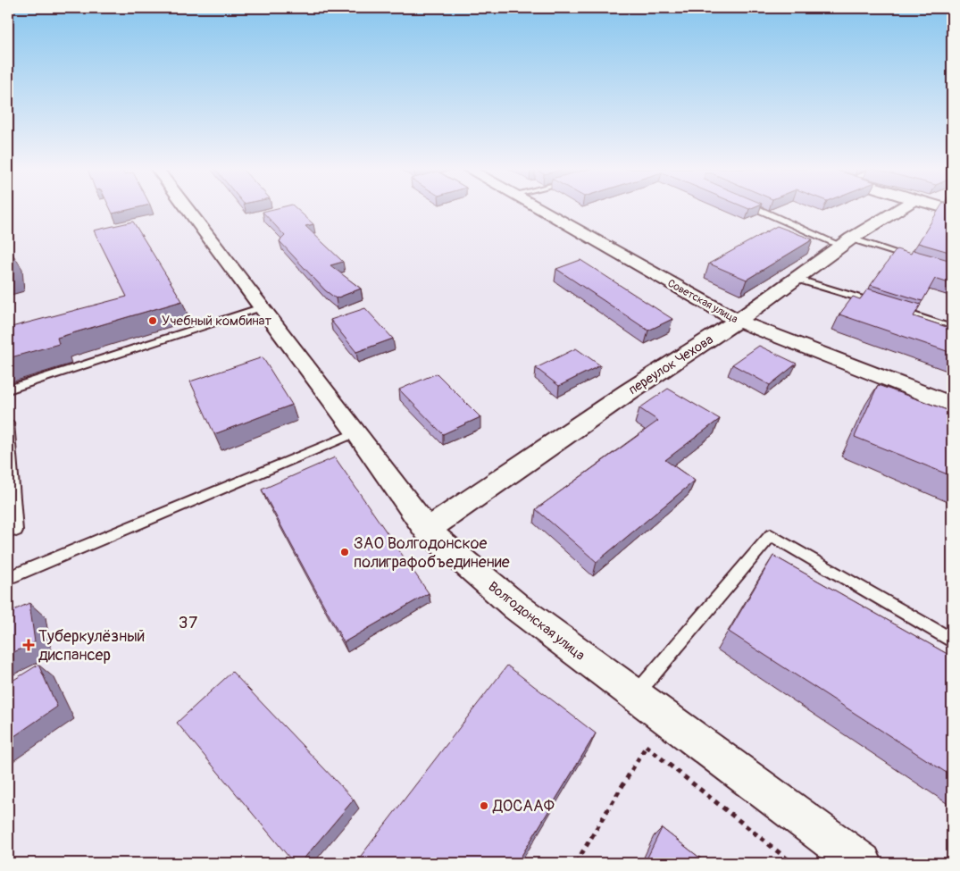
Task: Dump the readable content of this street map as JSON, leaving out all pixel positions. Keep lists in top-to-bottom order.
{
  "streets": {
    "street": ["Советская улица", "переулок Чехова", "Волгодонская улица"]
  },
  "crossings": [
    ["Советская улица", "переулок Чехова"],
    ["переулок Чехова", "Волгодонская улица"]
  ],
  "districts": ["37"],
  "places": {
    "other": ["Учебный комбинат", "ЗАО Волгодонское полиграфобъединение", "ДОСААФ"],
    "health": ["Туберкулёзный диспансер"]
  }
}
